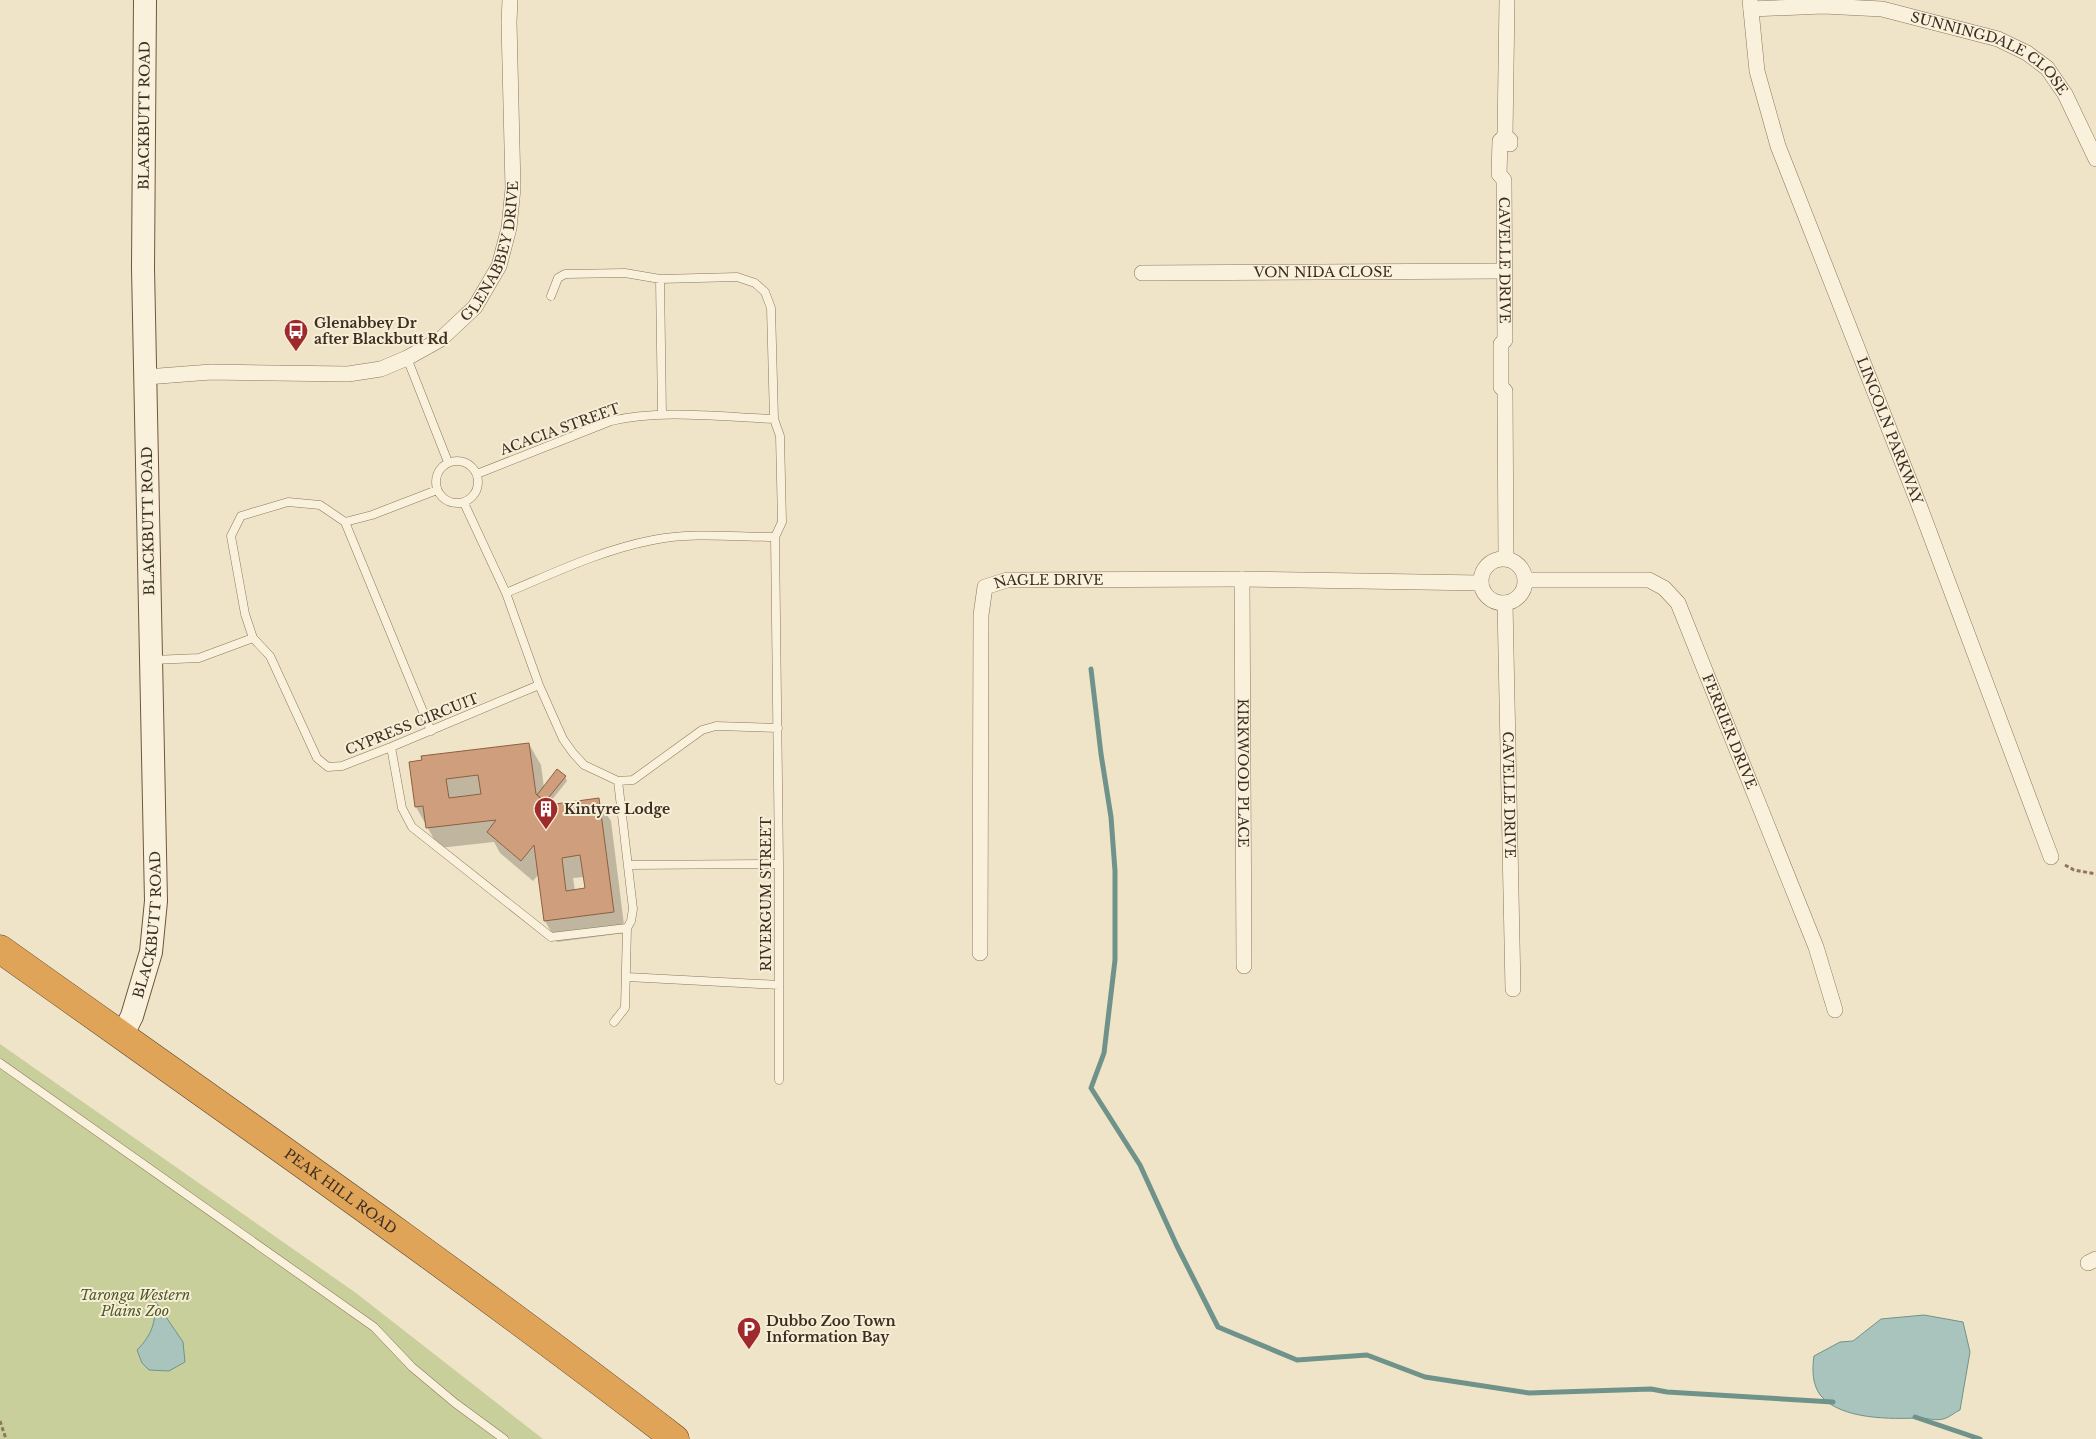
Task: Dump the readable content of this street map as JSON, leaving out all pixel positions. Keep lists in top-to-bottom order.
{
  "streets": {
    "highway": ["PEAK HILL ROAD"],
    "street": [
      "SUNNINGDALE CLOSE",
      "BLACKBUTT ROAD",
      "GLENABBEY DRIVE",
      "CAVELLE DRIVE",
      "VON NIDA CLOSE",
      "LINCOLN PARKWAY",
      "NAGLE DRIVE",
      "FERRIER DRIVE",
      "KIRKWOOD PLACE"
    ],
    "lane": ["ACACIA STREET", "CYPRESS CIRCUIT", "RIVERGUM STREET"]
  },
  "crossings": [
    ["SUNNINGDALE CLOSE", "LINCOLN PARKWAY"],
    ["BLACKBUTT ROAD", "GLENABBEY DRIVE"],
    ["BLACKBUTT ROAD", "PEAK HILL ROAD"],
    ["CAVELLE DRIVE", "VON NIDA CLOSE"],
    ["CAVELLE DRIVE", "NAGLE DRIVE"],
    ["CAVELLE DRIVE", "FERRIER DRIVE"],
    ["ACACIA STREET", "RIVERGUM STREET"],
    ["NAGLE DRIVE", "FERRIER DRIVE"],
    ["NAGLE DRIVE", "KIRKWOOD PLACE"]
  ],
  "parks": ["Taronga Western Plains Zoo"],
  "places": {
    "bus stop": ["Glenabbey Dr after Blackbutt Rd"],
    "building": ["Kintyre Lodge"],
    "parking": ["Dubbo Zoo Town Information Bay"]
  }
}
